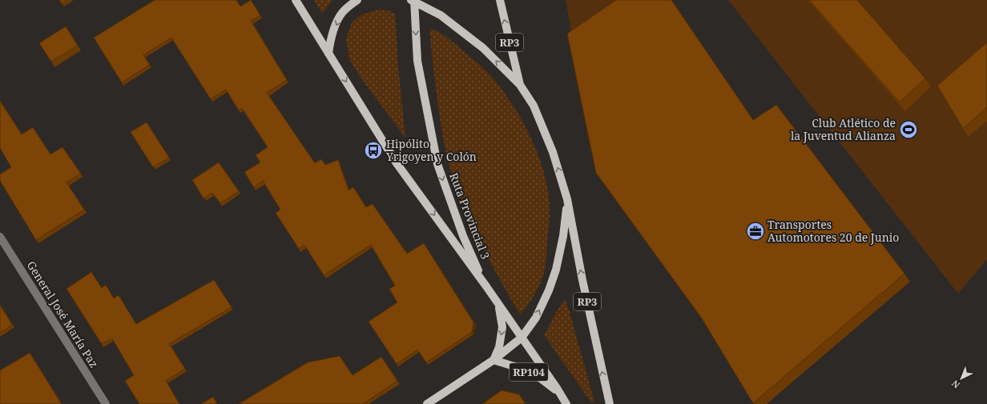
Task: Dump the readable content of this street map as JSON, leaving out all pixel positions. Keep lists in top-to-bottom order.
{
  "streets": {
    "main road": ["RP3", "Ruta Provincial 3", "RP104"],
    "street": ["General José María Paz"]
  },
  "crossings": [
    ["RP3", "RP104"]
  ],
  "places": {
    "sports": ["Club Atlético de la Juventud Alianza"],
    "bus stop": ["Hipólito Yrigoyen y Colón"],
    "office": ["Transportes Automotores 20 de Junio"]
  },
  "north": "bottom left"
}
